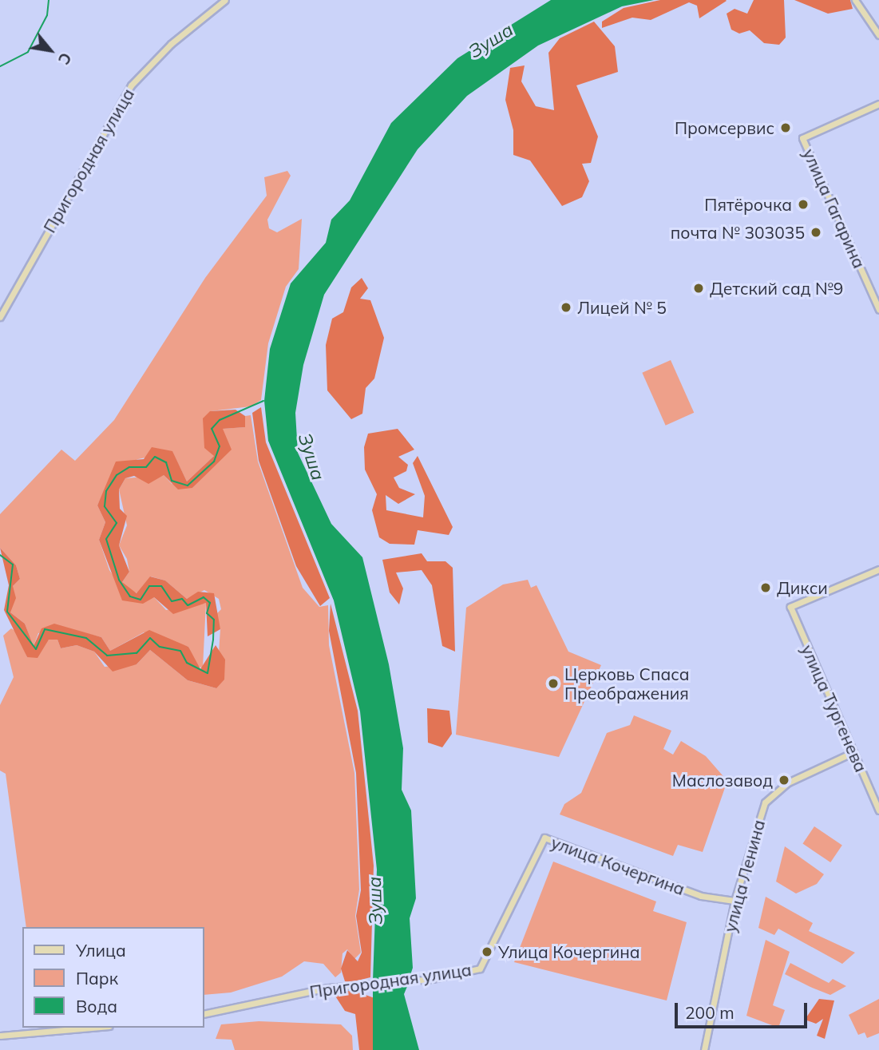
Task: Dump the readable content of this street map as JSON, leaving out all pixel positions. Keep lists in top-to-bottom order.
{
  "streets": {
    "main road": [
      "Пригородная улица",
      "улица Гагарина",
      "улица Тургенева",
      "улица Кочергина",
      "улица Ленина"
    ]
  },
  "crossings": [
    ["Пригородная улица", "улица Кочергина"],
    ["улица Тургенева", "улица Ленина"],
    ["улица Кочергина", "улица Ленина"]
  ],
  "water": ["Зуша"],
  "places": [
    "Промсервис",
    "Пятёрочка",
    "почта № 303035",
    "Детский сад №9",
    "Лицей № 5",
    "Дикси",
    "Церковь Спаса Преображения",
    "Маслозавод",
    "Улица Кочергина"
  ],
  "legend": ["Улица", "Парк", "Вода"],
  "scale_bar": "200 m",
  "north": "bottom right"
}
